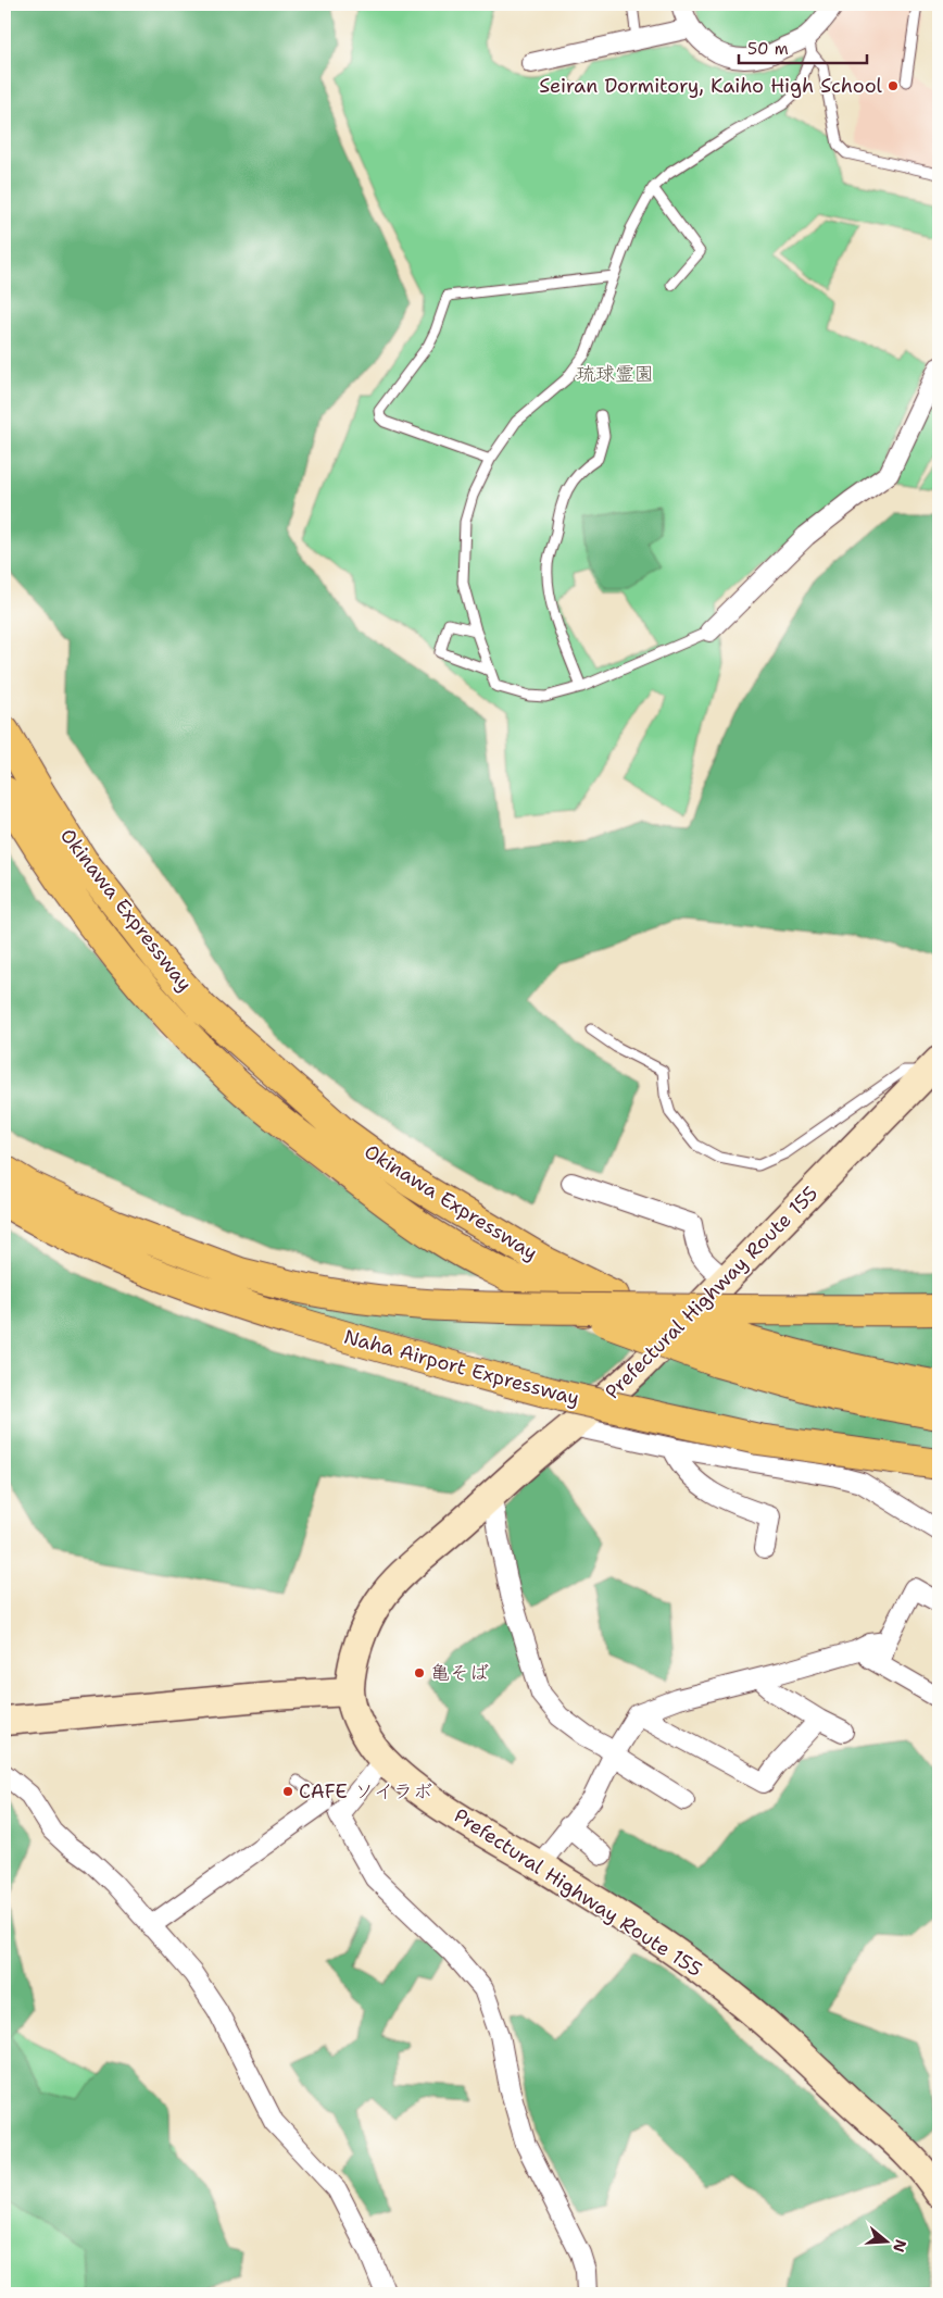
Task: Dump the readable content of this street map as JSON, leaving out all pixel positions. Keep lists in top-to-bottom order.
{
  "streets": {
    "highway": ["Okinawa Expressway", "Naha Airport Expressway"],
    "main road": ["Prefectural Highway Route 155"]
  },
  "parks": ["琉球霊園"],
  "places": ["Seiran Dormitory, Kaiho High School", "亀そば", "CAFE ソイラボ"],
  "scale_bar": "50 m",
  "north": "right"
}
